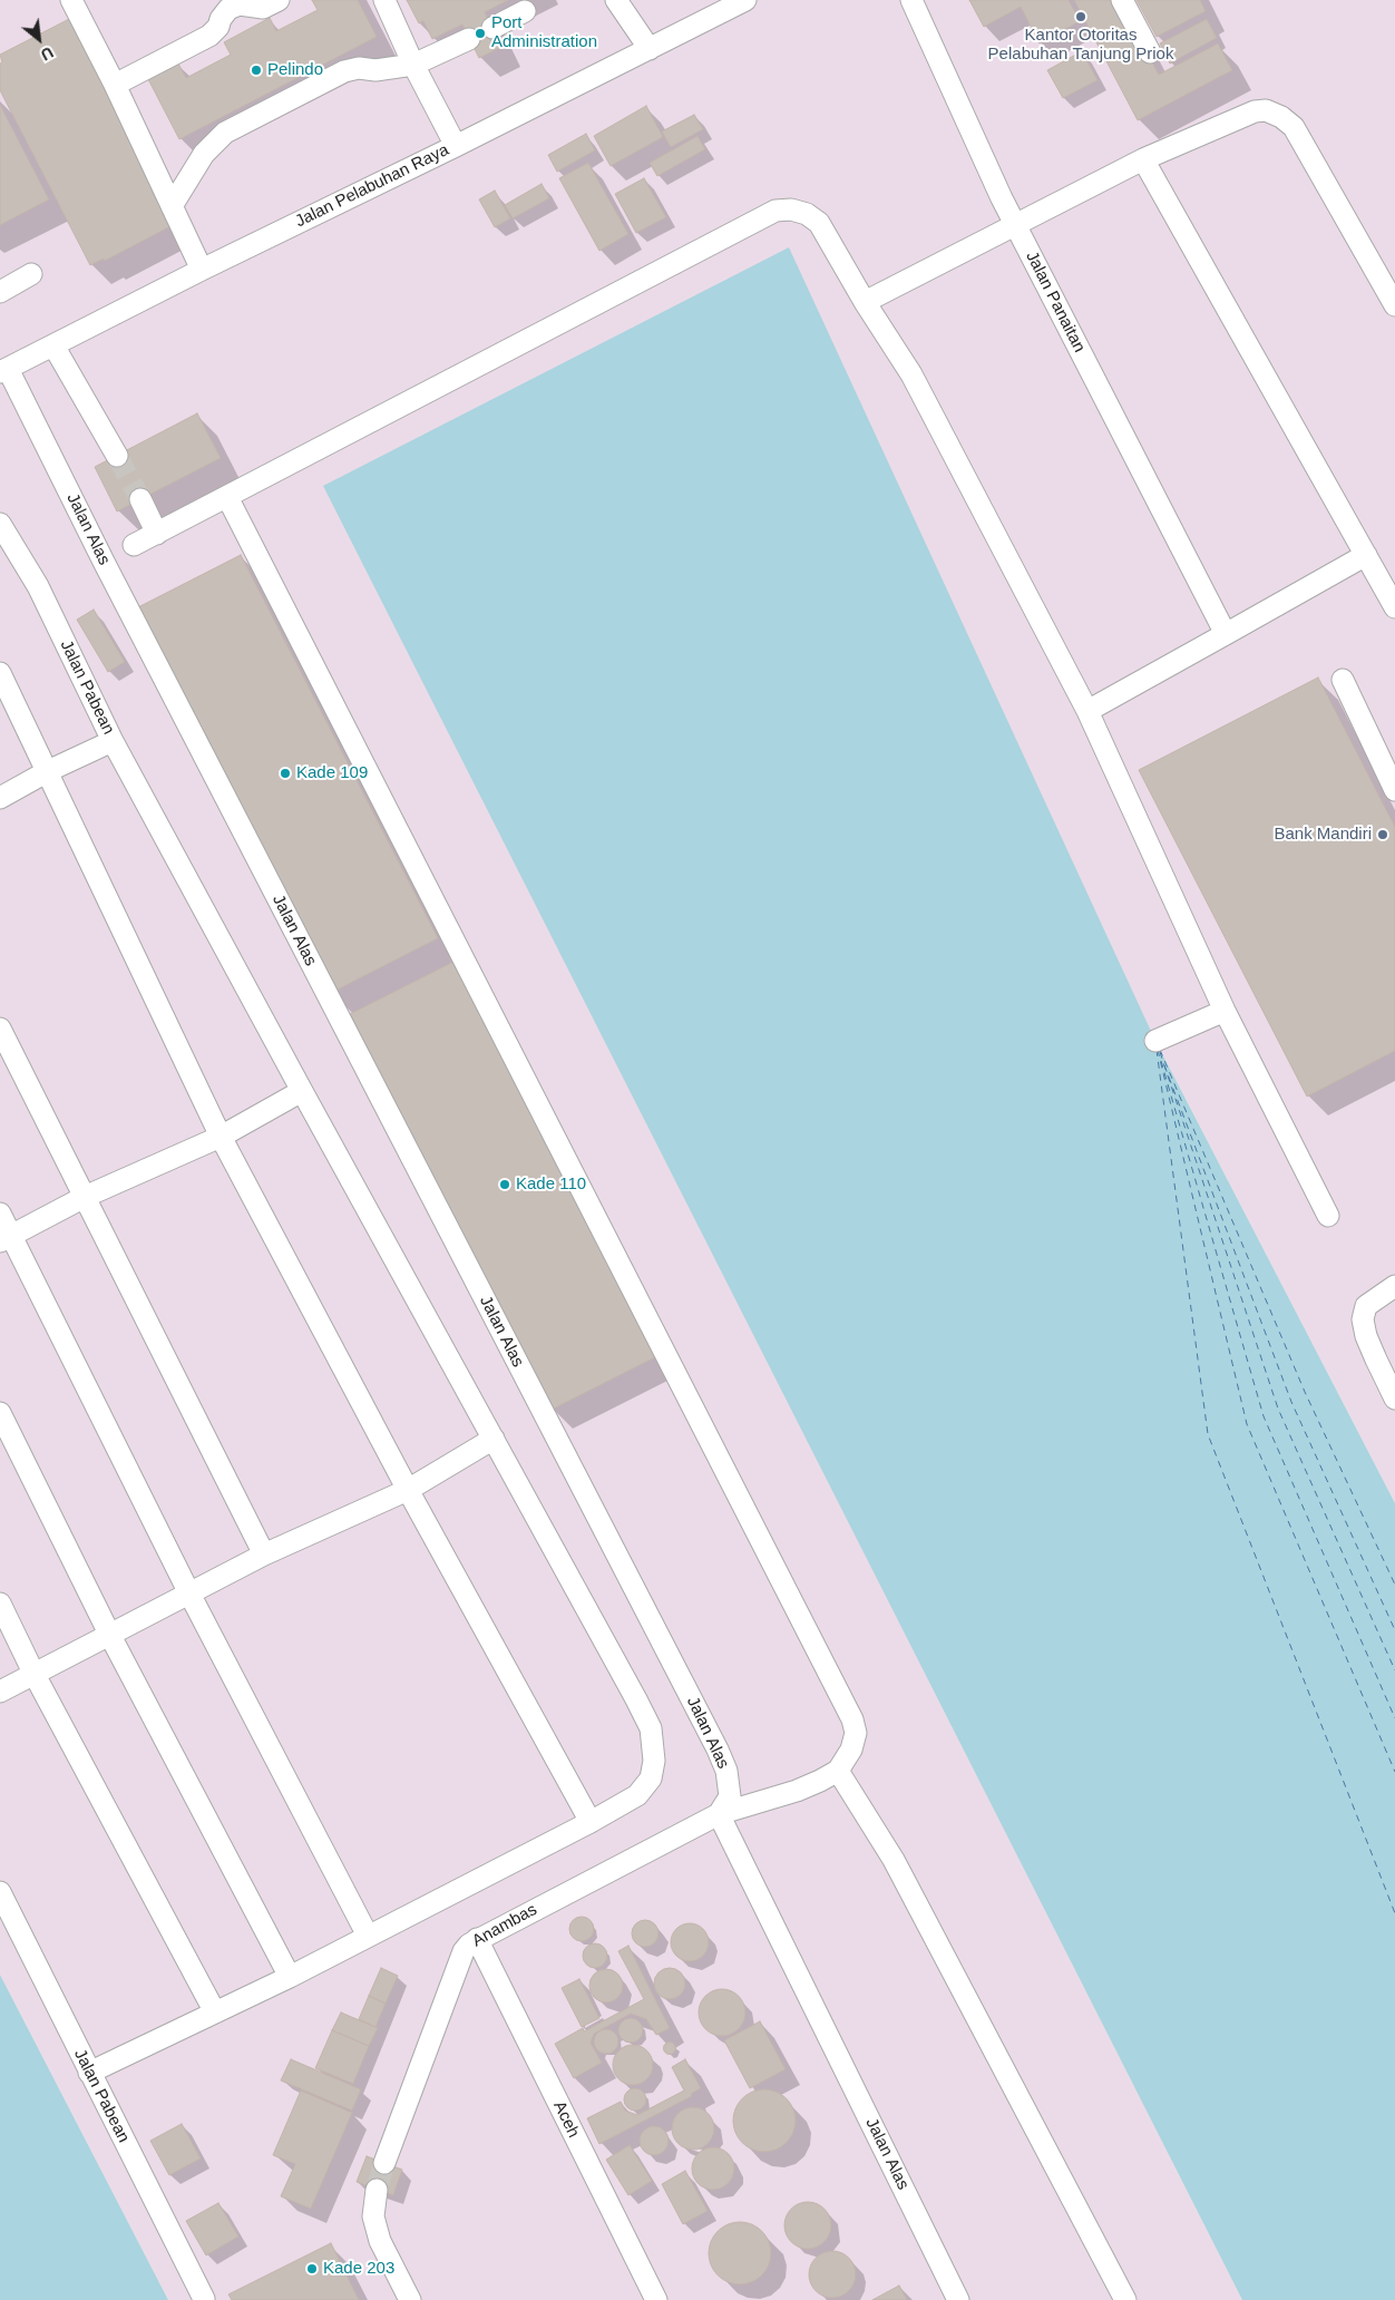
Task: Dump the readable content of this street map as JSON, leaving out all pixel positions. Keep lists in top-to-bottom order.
{
  "streets": {
    "street": [
      "Jalan Pelabuhan Raya",
      "Jalan Panaitan",
      "Jalan Alas",
      "Jalan Pabean",
      "Anambas",
      "Aceh"
    ]
  },
  "crossings": [
    ["Jalan Pelabuhan Raya", "Jalan Alas"],
    ["Jalan Alas", "Anambas"],
    ["Anambas", "Aceh"]
  ],
  "places": [
    "Kantor Otoritas Pelabuhan Tanjung Priok",
    "Port Administration",
    "Pelindo",
    "Kade 109",
    "Bank Mandiri",
    "Kade 110",
    "Kade 203"
  ],
  "north": "bottom right"
}
